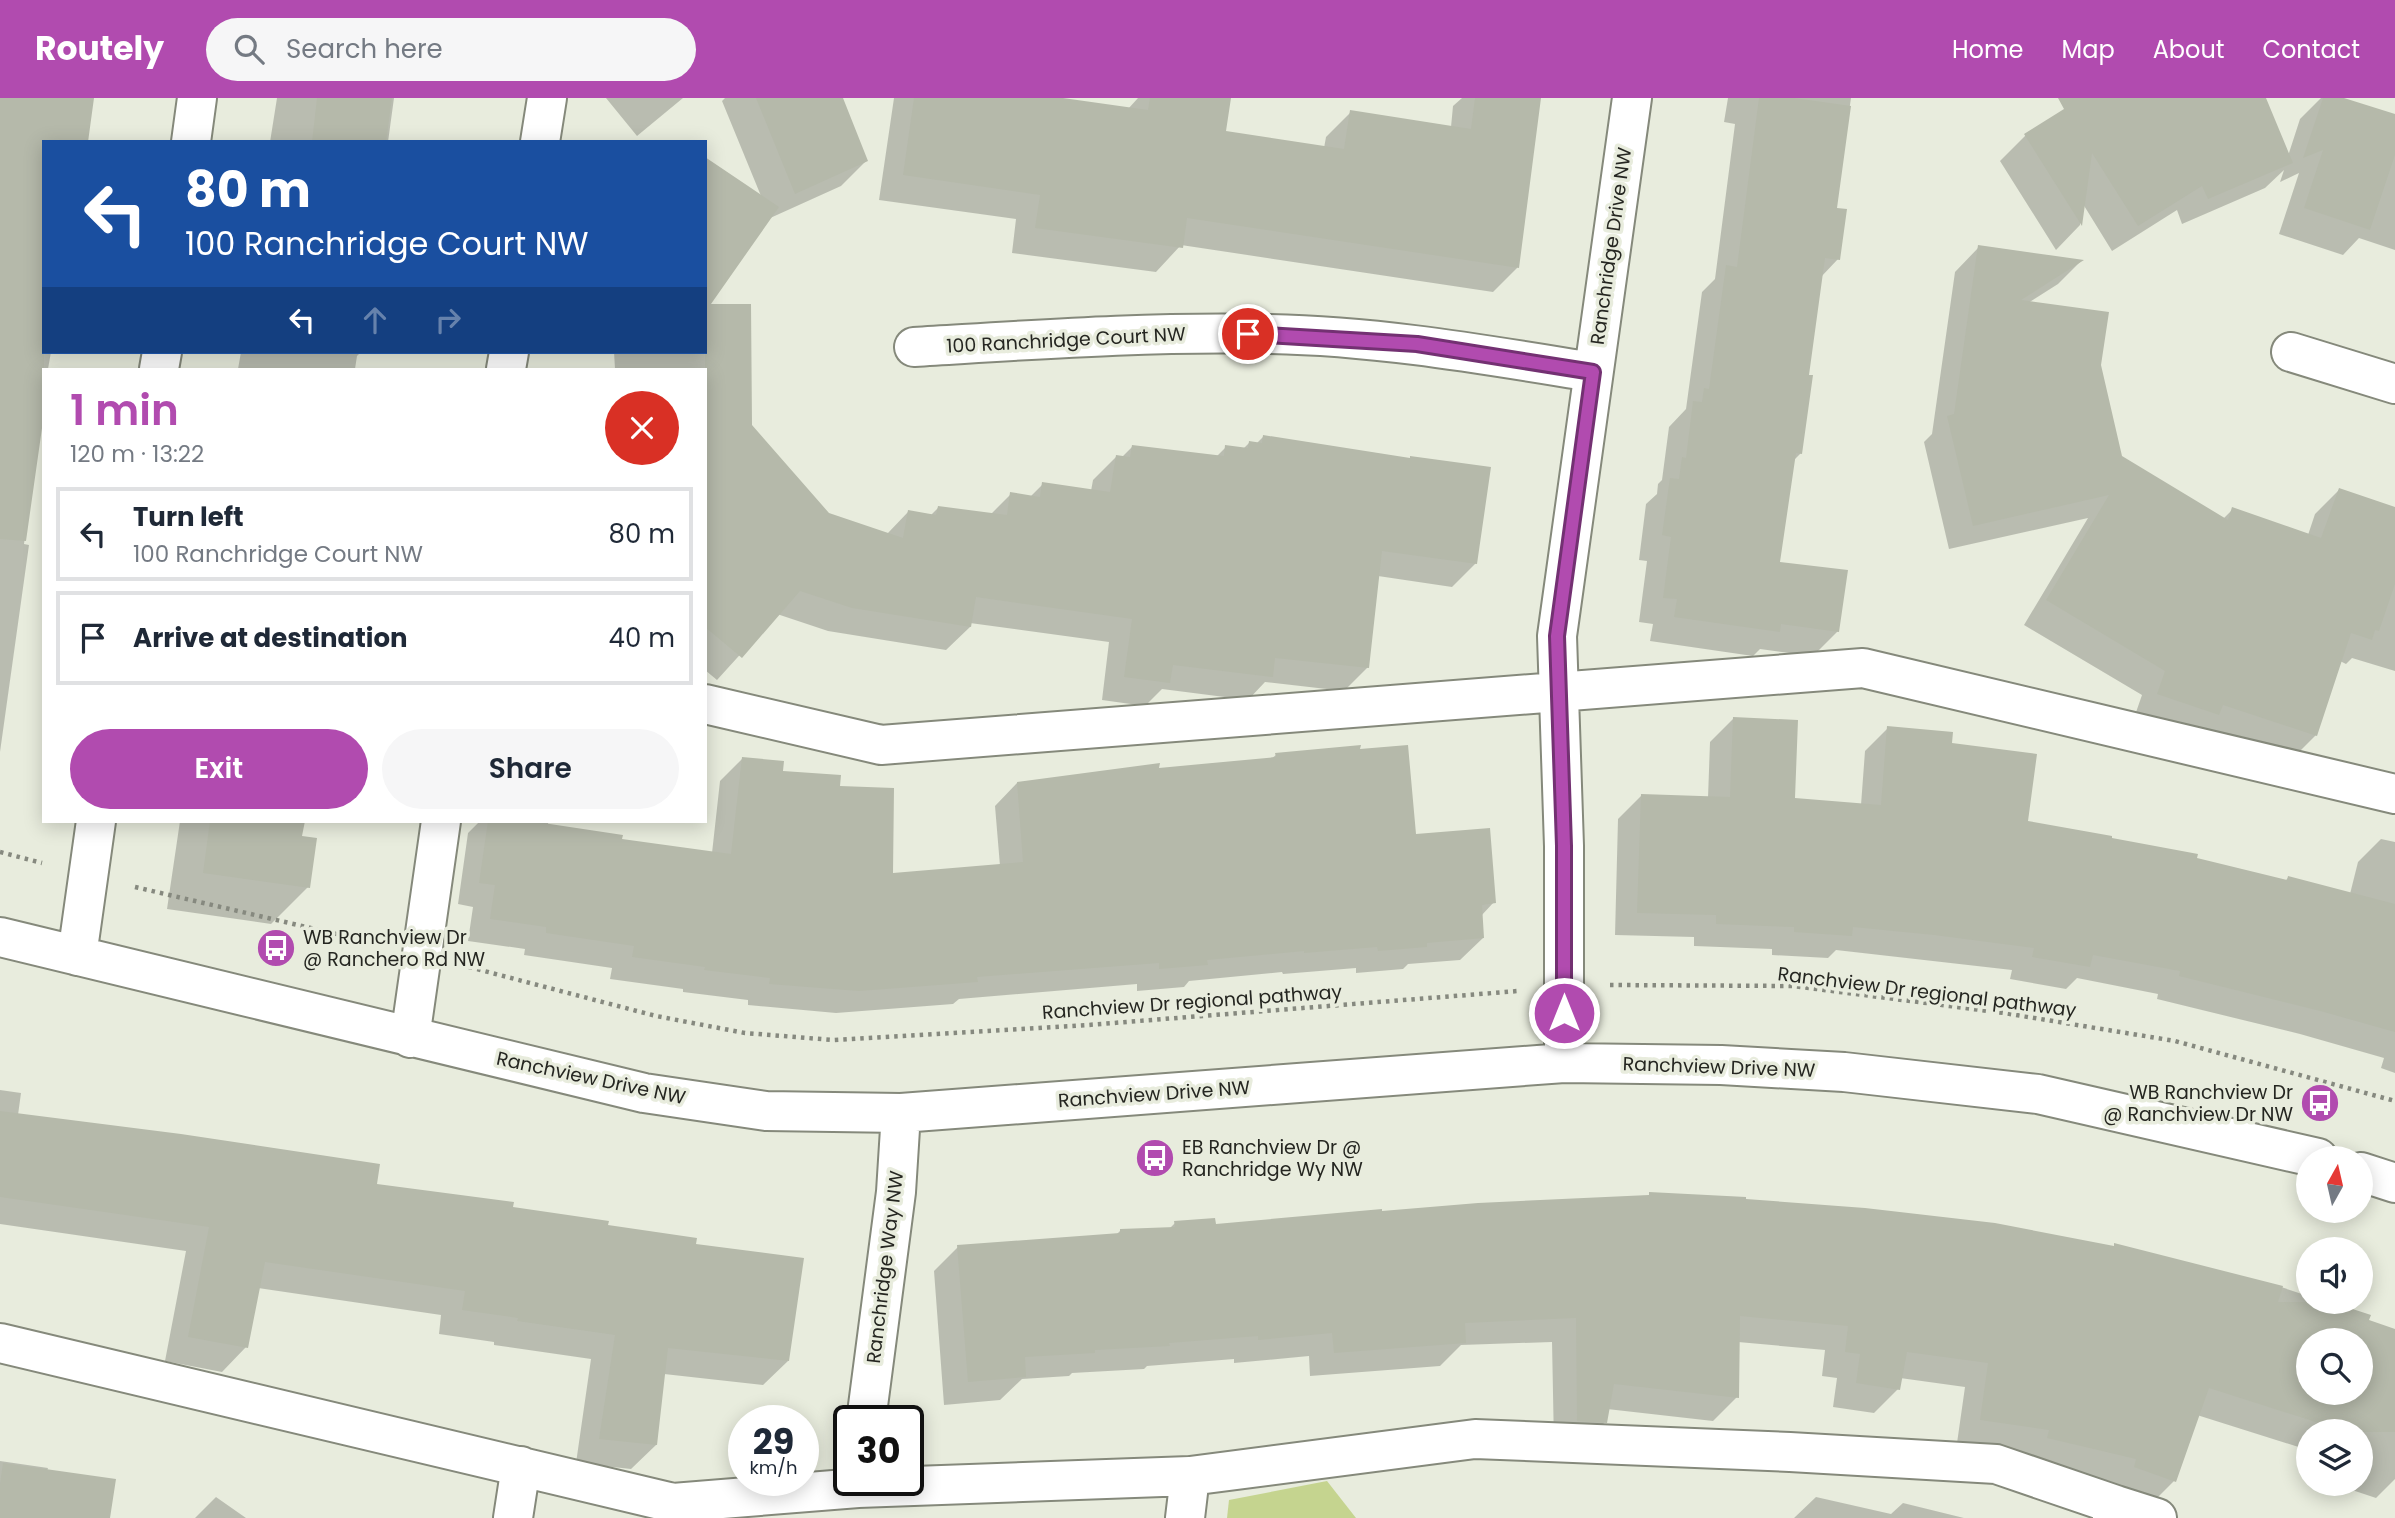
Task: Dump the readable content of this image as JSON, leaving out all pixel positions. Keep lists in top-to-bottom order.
{
  "streets": {
    "street": [
      "Ranchridge Drive NW",
      "100 Ranchridge Court NW",
      "Ranchview Drive NW",
      "Ranchridge Way NW"
    ],
    "path": ["Ranchview Dr regional pathway"]
  },
  "crossings": [
    ["Ranchridge Drive NW", "100 Ranchridge Court NW"],
    ["Ranchridge Drive NW", "Ranchview Dr regional pathway"],
    ["Ranchridge Drive NW", "Ranchview Drive NW"],
    ["Ranchview Drive NW", "Ranchridge Way NW"]
  ],
  "places": {
    "bus stop": ["WB Ranchview Dr @ Ranchero Rd NW", "WB Ranchview Dr @ Ranchview Dr NW", "EB Ranchview Dr @ Ranchridge Wy NW"]
  },
  "north": "top",
  "page": {
    "header": "Routely",
    "search": "Search here",
    "nav": [
      "Home",
      "Map",
      "About",
      "Contact"
    ],
    "turn": ["80 m", "100 Ranchridge Court NW"],
    "heading": ["1 min", "120 m · 13:22"],
    "list": [
      {
        "name": "Turn left",
        "note": "100 Ranchridge Court NW",
        "value": "80 m"
      },
      {
        "name": "Arrive at destination",
        "value": "40 m"
      }
    ],
    "buttons": ["Exit", "Share"],
    "speed": "29 km/h",
    "limit": "30"
  }
}
